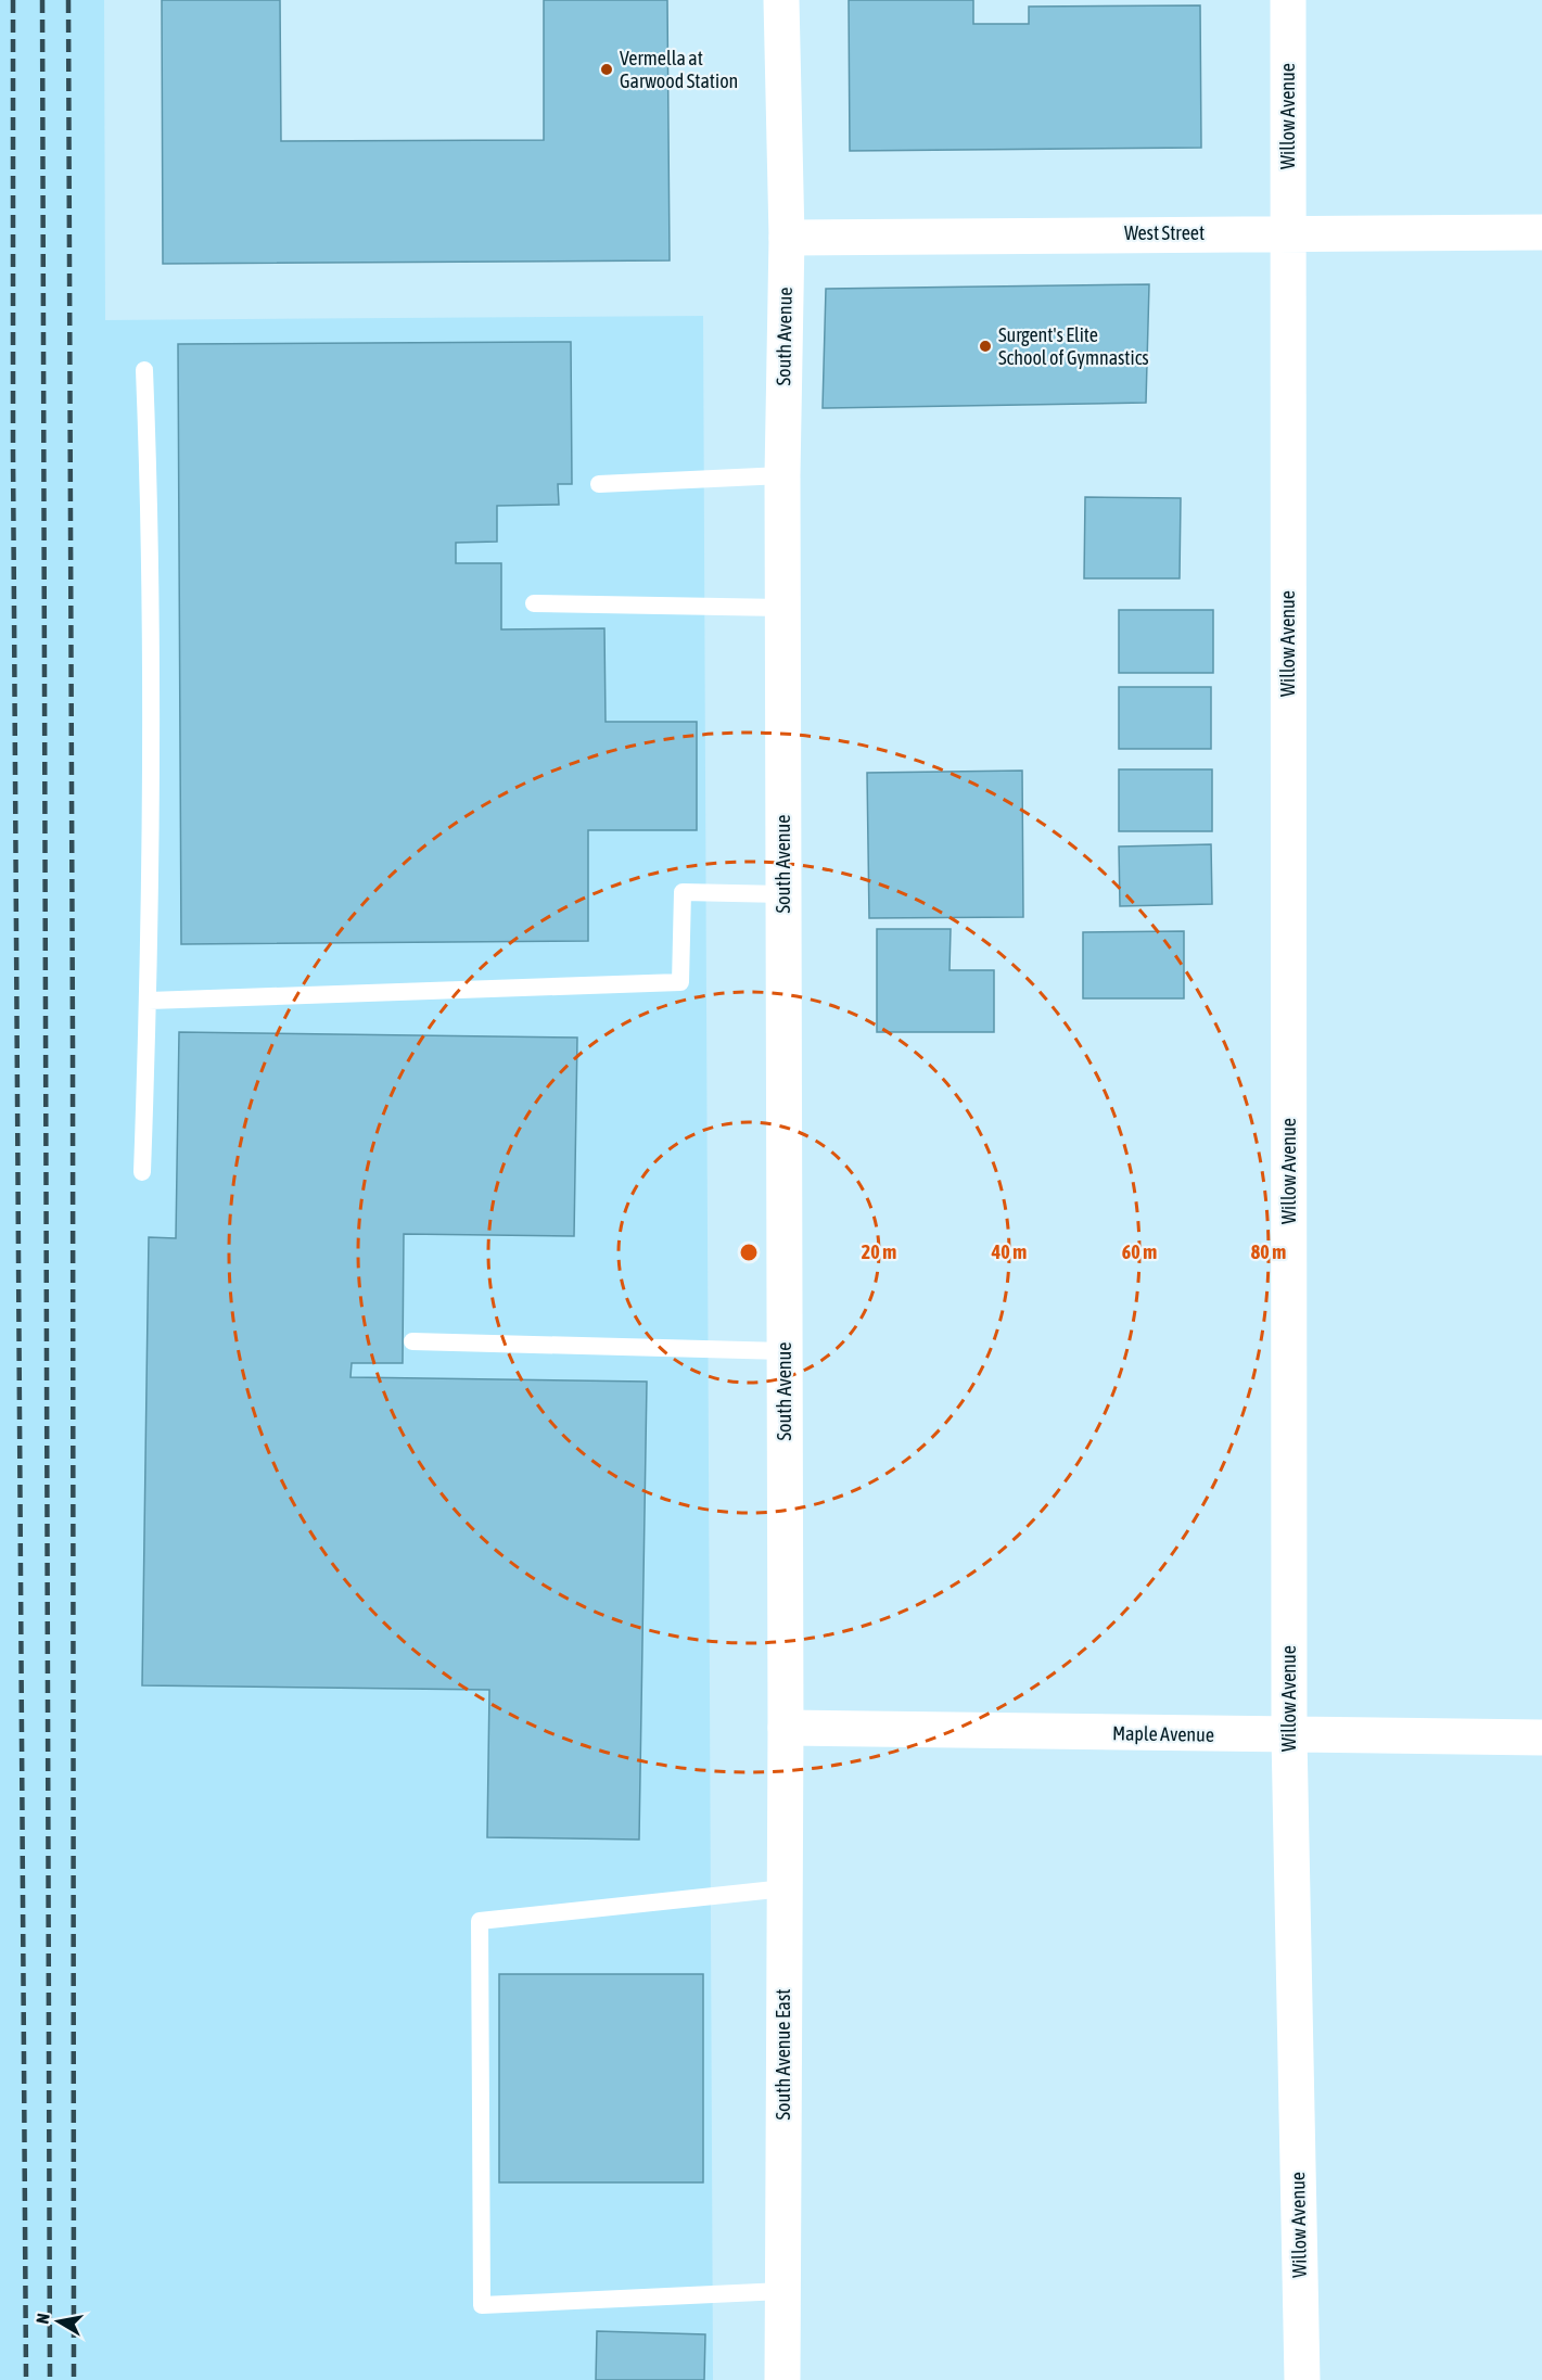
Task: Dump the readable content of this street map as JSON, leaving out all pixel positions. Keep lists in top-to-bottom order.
{
  "streets": {
    "street": [
      "Willow Avenue",
      "West Street",
      "South Avenue",
      "Maple Avenue",
      "South Avenue East"
    ]
  },
  "crossings": [
    ["Willow Avenue", "West Street"],
    ["Willow Avenue", "Maple Avenue"],
    ["West Street", "South Avenue"],
    ["South Avenue", "Maple Avenue"],
    ["South Avenue", "South Avenue East"],
    ["Maple Avenue", "South Avenue East"]
  ],
  "places": ["Vermella at Garwood Station", "Surgent's Elite School of Gymnastics"],
  "north": "left",
  "rings": [
    "20 m",
    "40 m",
    "60 m",
    "80 m"
  ]
}
